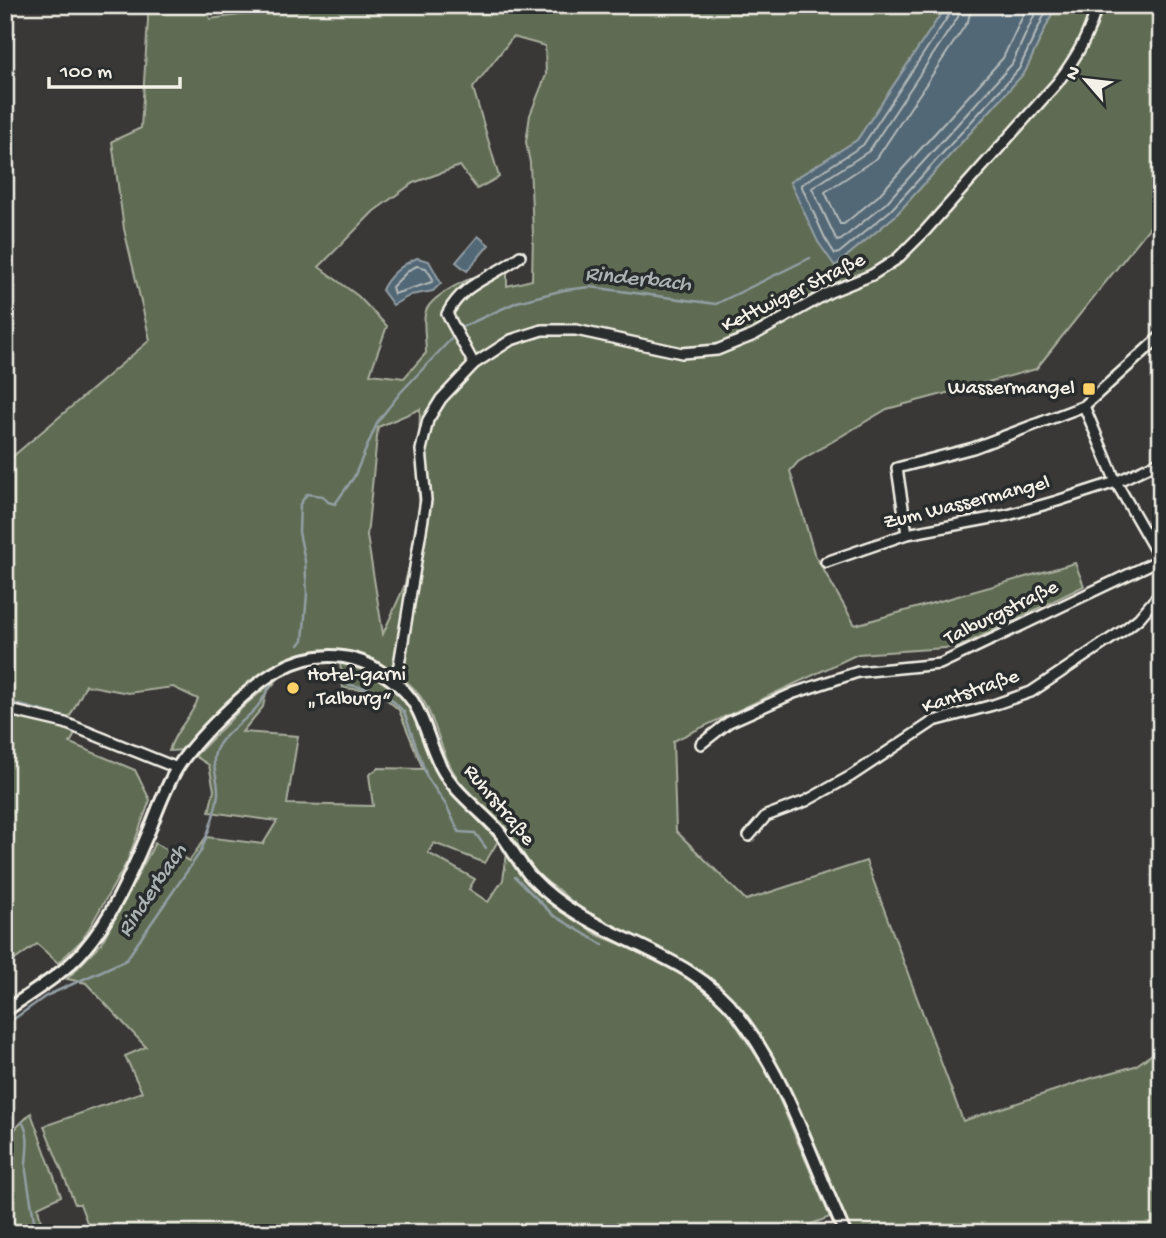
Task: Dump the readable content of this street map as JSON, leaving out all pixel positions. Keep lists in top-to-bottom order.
{
  "streets": {
    "main road": ["Ruhrstraße"],
    "street": [
      "Kettwiger Straße",
      "Zum Wassermangel",
      "Talburgstraße",
      "Kantstraße"
    ]
  },
  "crossings": [
    ["Kettwiger Straße", "Ruhrstraße"]
  ],
  "water": ["Rinderbach"],
  "places": {
    "transit": ["Wassermangel"],
    "other": ["Hotel-garni „Talburg“"]
  },
  "scale_bar": "100 m",
  "north": "top left"
}
